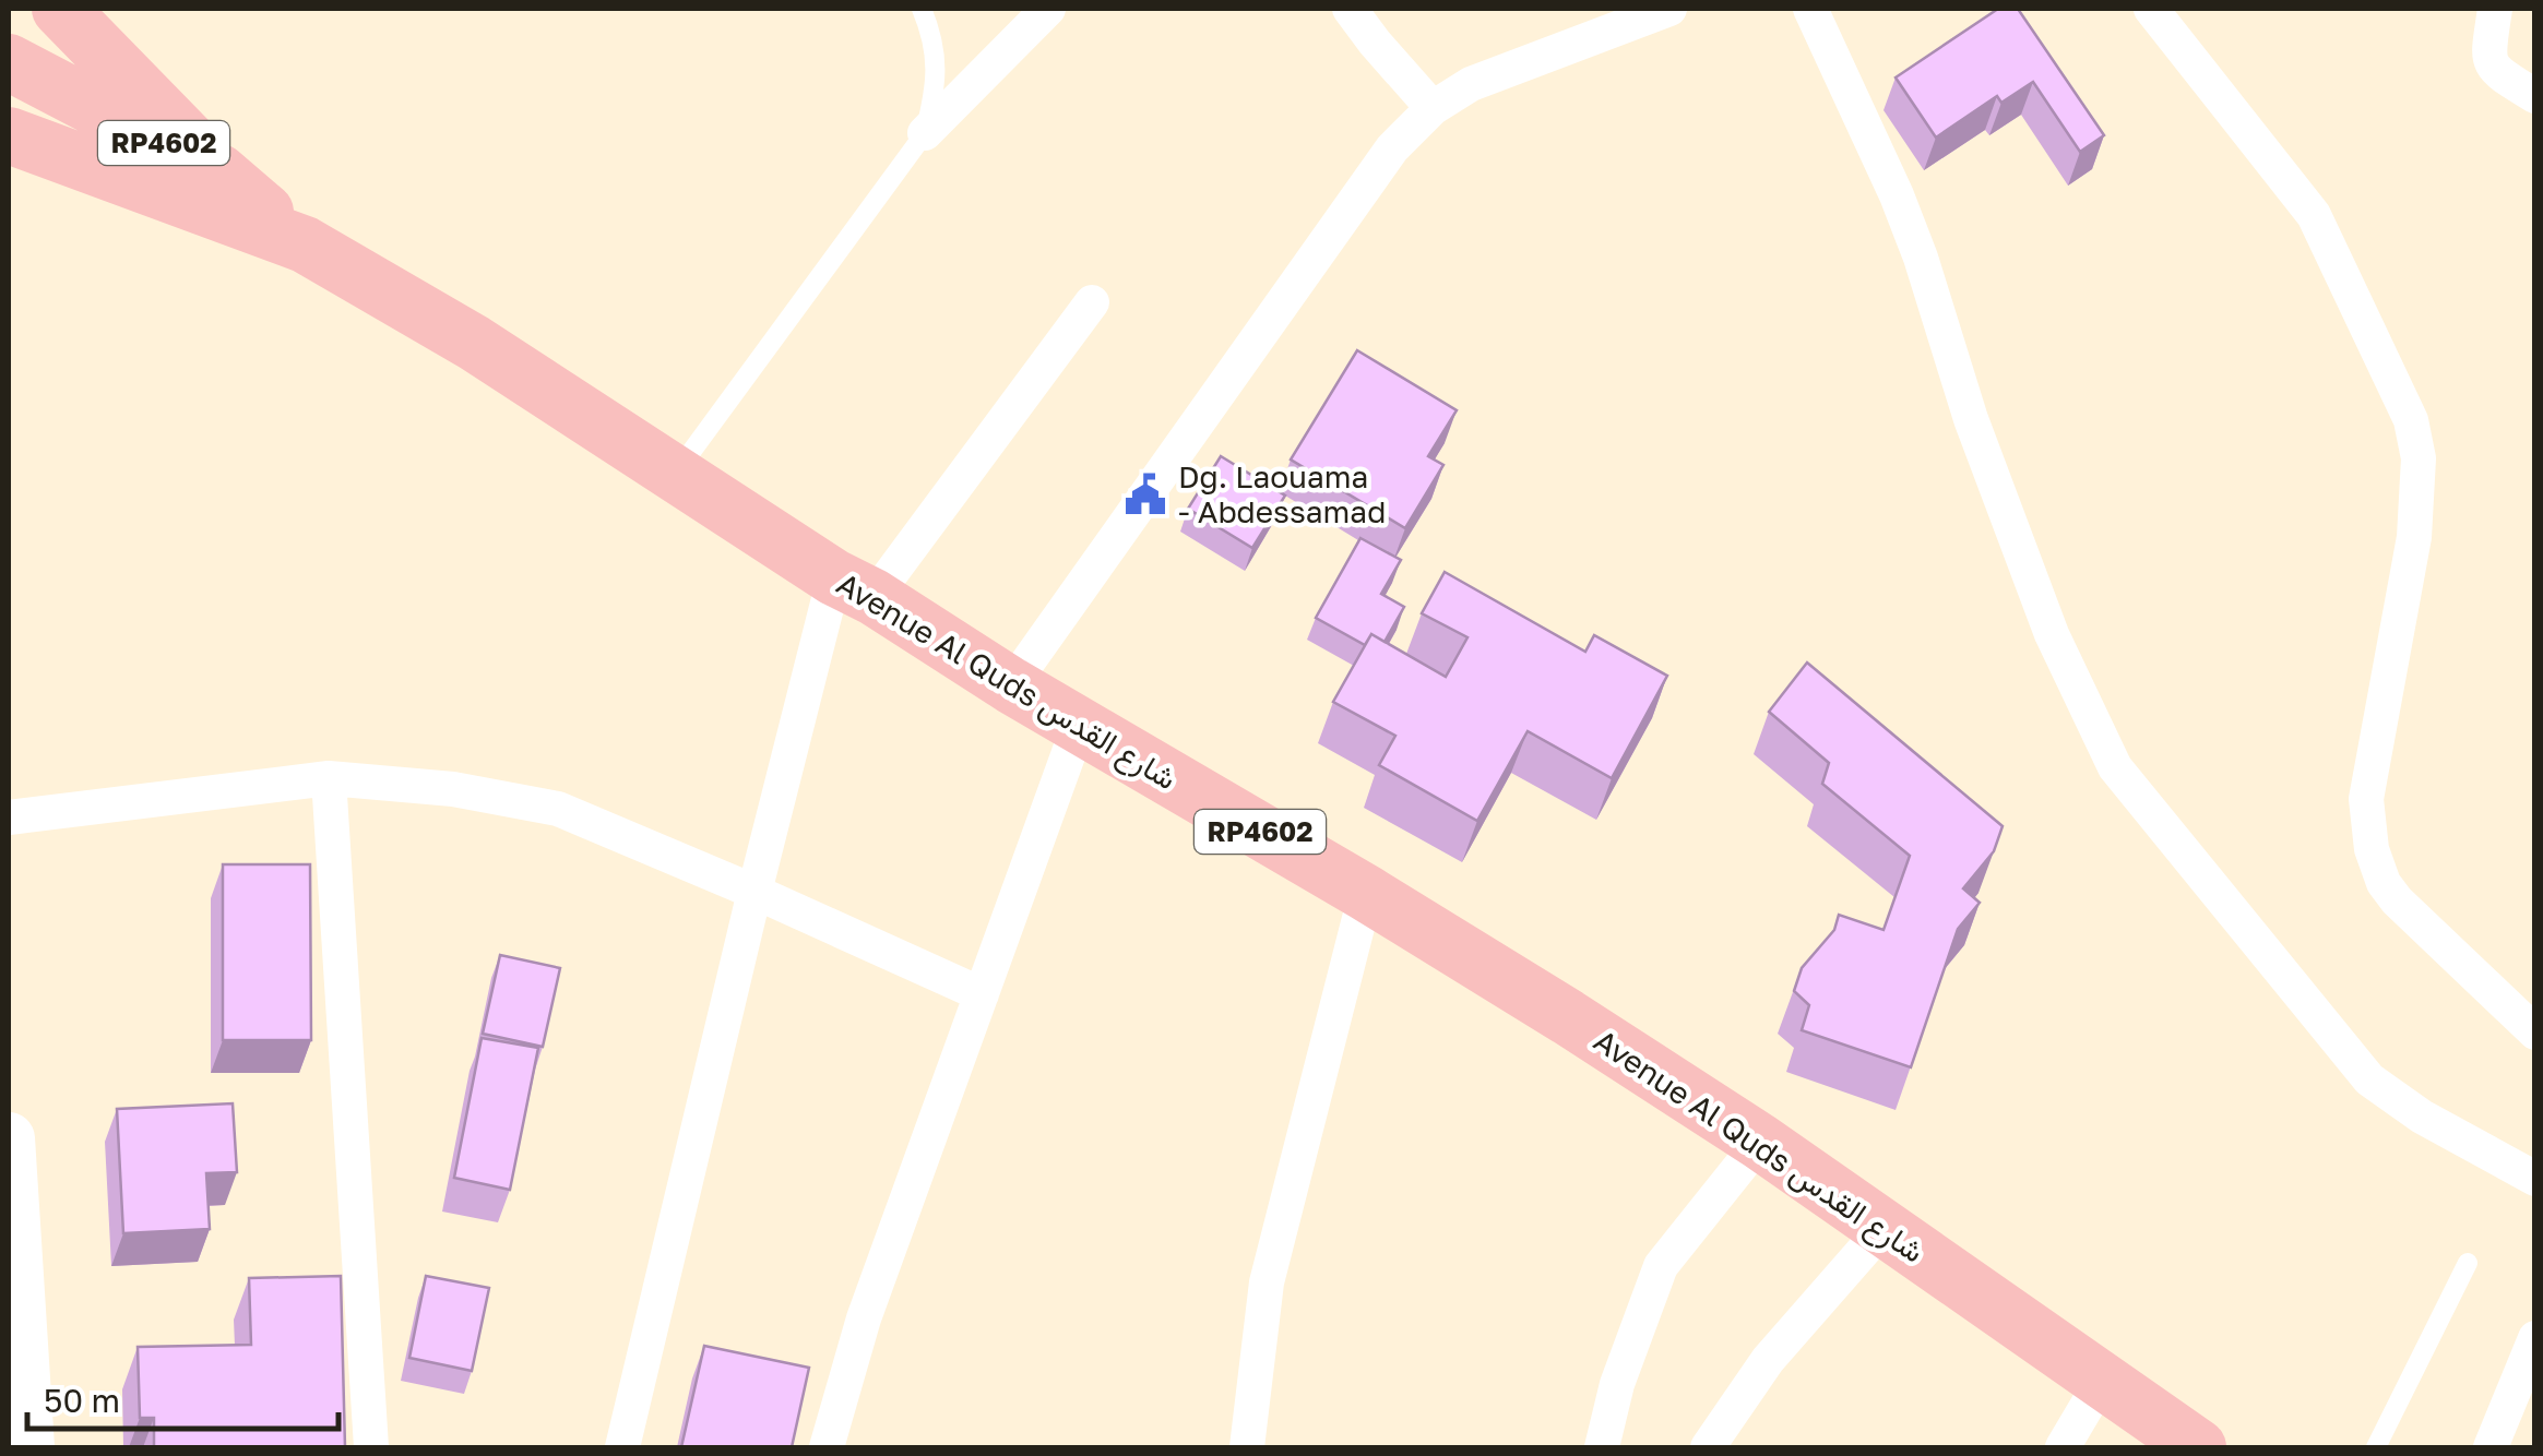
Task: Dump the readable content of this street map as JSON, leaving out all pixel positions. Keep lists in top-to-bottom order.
{
  "streets": {
    "main road": ["RP4602", "Avenue Al Quds شارع القدس"]
  },
  "places": {
    "public building": ["Dg. Laouama - Abdessamad"]
  },
  "scale_bar": "50 m"
}
